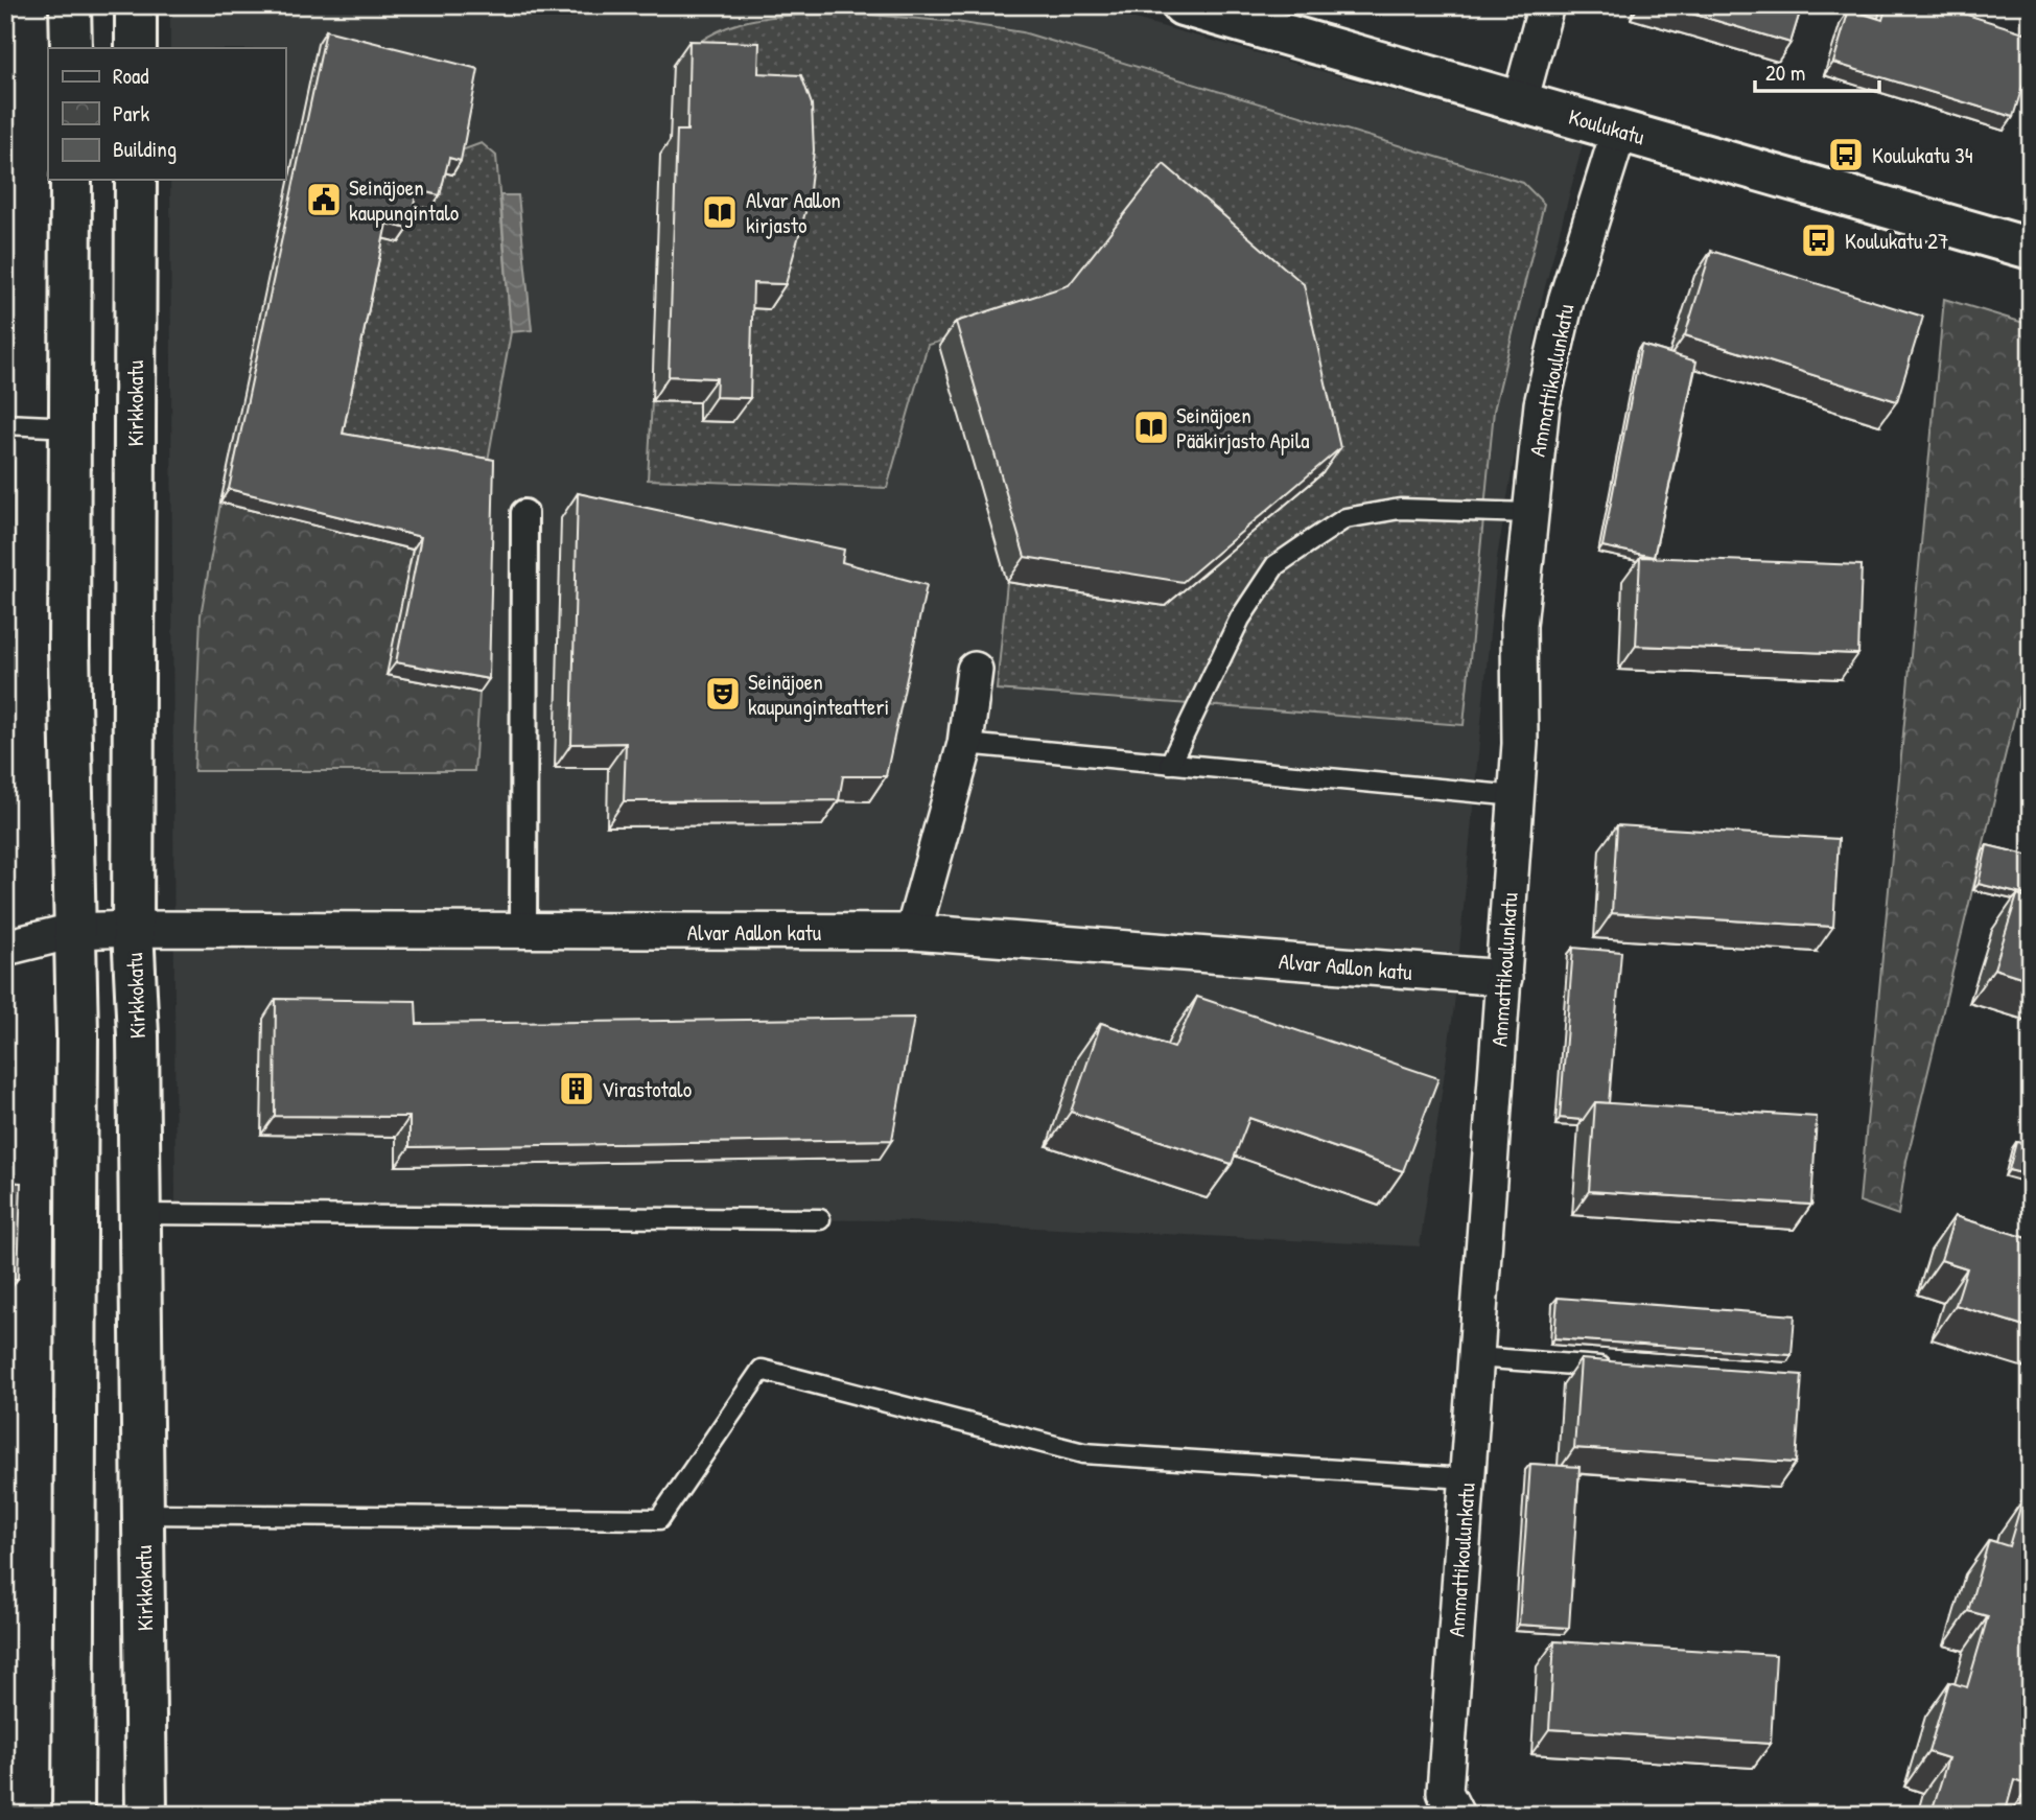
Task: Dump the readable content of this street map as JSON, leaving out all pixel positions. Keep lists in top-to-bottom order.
{
  "streets": {
    "main road": ["Koulukatu", "Kirkkokatu"],
    "street": ["Ammattikoulunkatu", "Alvar Aallon katu"]
  },
  "crossings": [
    ["Koulukatu", "Ammattikoulunkatu"],
    ["Ammattikoulunkatu", "Alvar Aallon katu"],
    ["Kirkkokatu", "Alvar Aallon katu"]
  ],
  "places": {
    "bus stop": ["Koulukatu 34", "Koulukatu 27"],
    "public building": ["Seinäjoen kaupungintalo"],
    "library": ["Alvar Aallon kirjasto", "Seinäjoen Pääkirjasto Apila"],
    "theatre": ["Seinäjoen kaupunginteatteri"],
    "building": ["Virastotalo"]
  },
  "legend": ["Road", "Park", "Building"],
  "scale_bar": "20 m"
}
